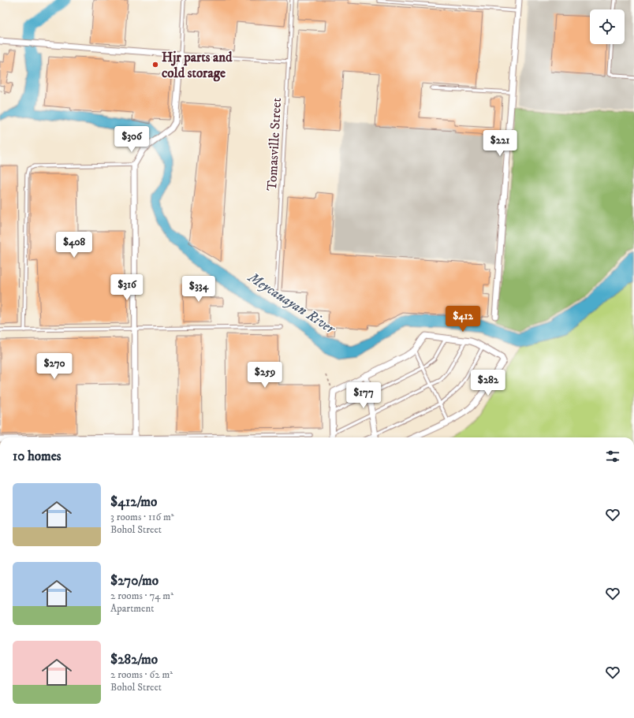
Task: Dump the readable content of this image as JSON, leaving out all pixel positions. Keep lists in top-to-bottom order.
{
  "streets": {
    "lane": ["Tomasville Street"]
  },
  "water": ["Meycauayan River"],
  "places": ["Hjr parts and cold storage"],
  "page": {
    "price": [
      "$306",
      "$221",
      "$408",
      "$316",
      "$334",
      "$412",
      "$270",
      "$259",
      "$282",
      "$177"
    ],
    "heading": "10 homes",
    "list": [
      {
        "name": "$412/mo",
        "note": "3 rooms · 116 m² · Bohol Street"
      },
      {
        "name": "$270/mo",
        "note": "2 rooms · 74 m² · Apartment"
      },
      {
        "name": "$282/mo",
        "note": "2 rooms · 62 m² · Bohol Street"
      }
    ]
  }
}
